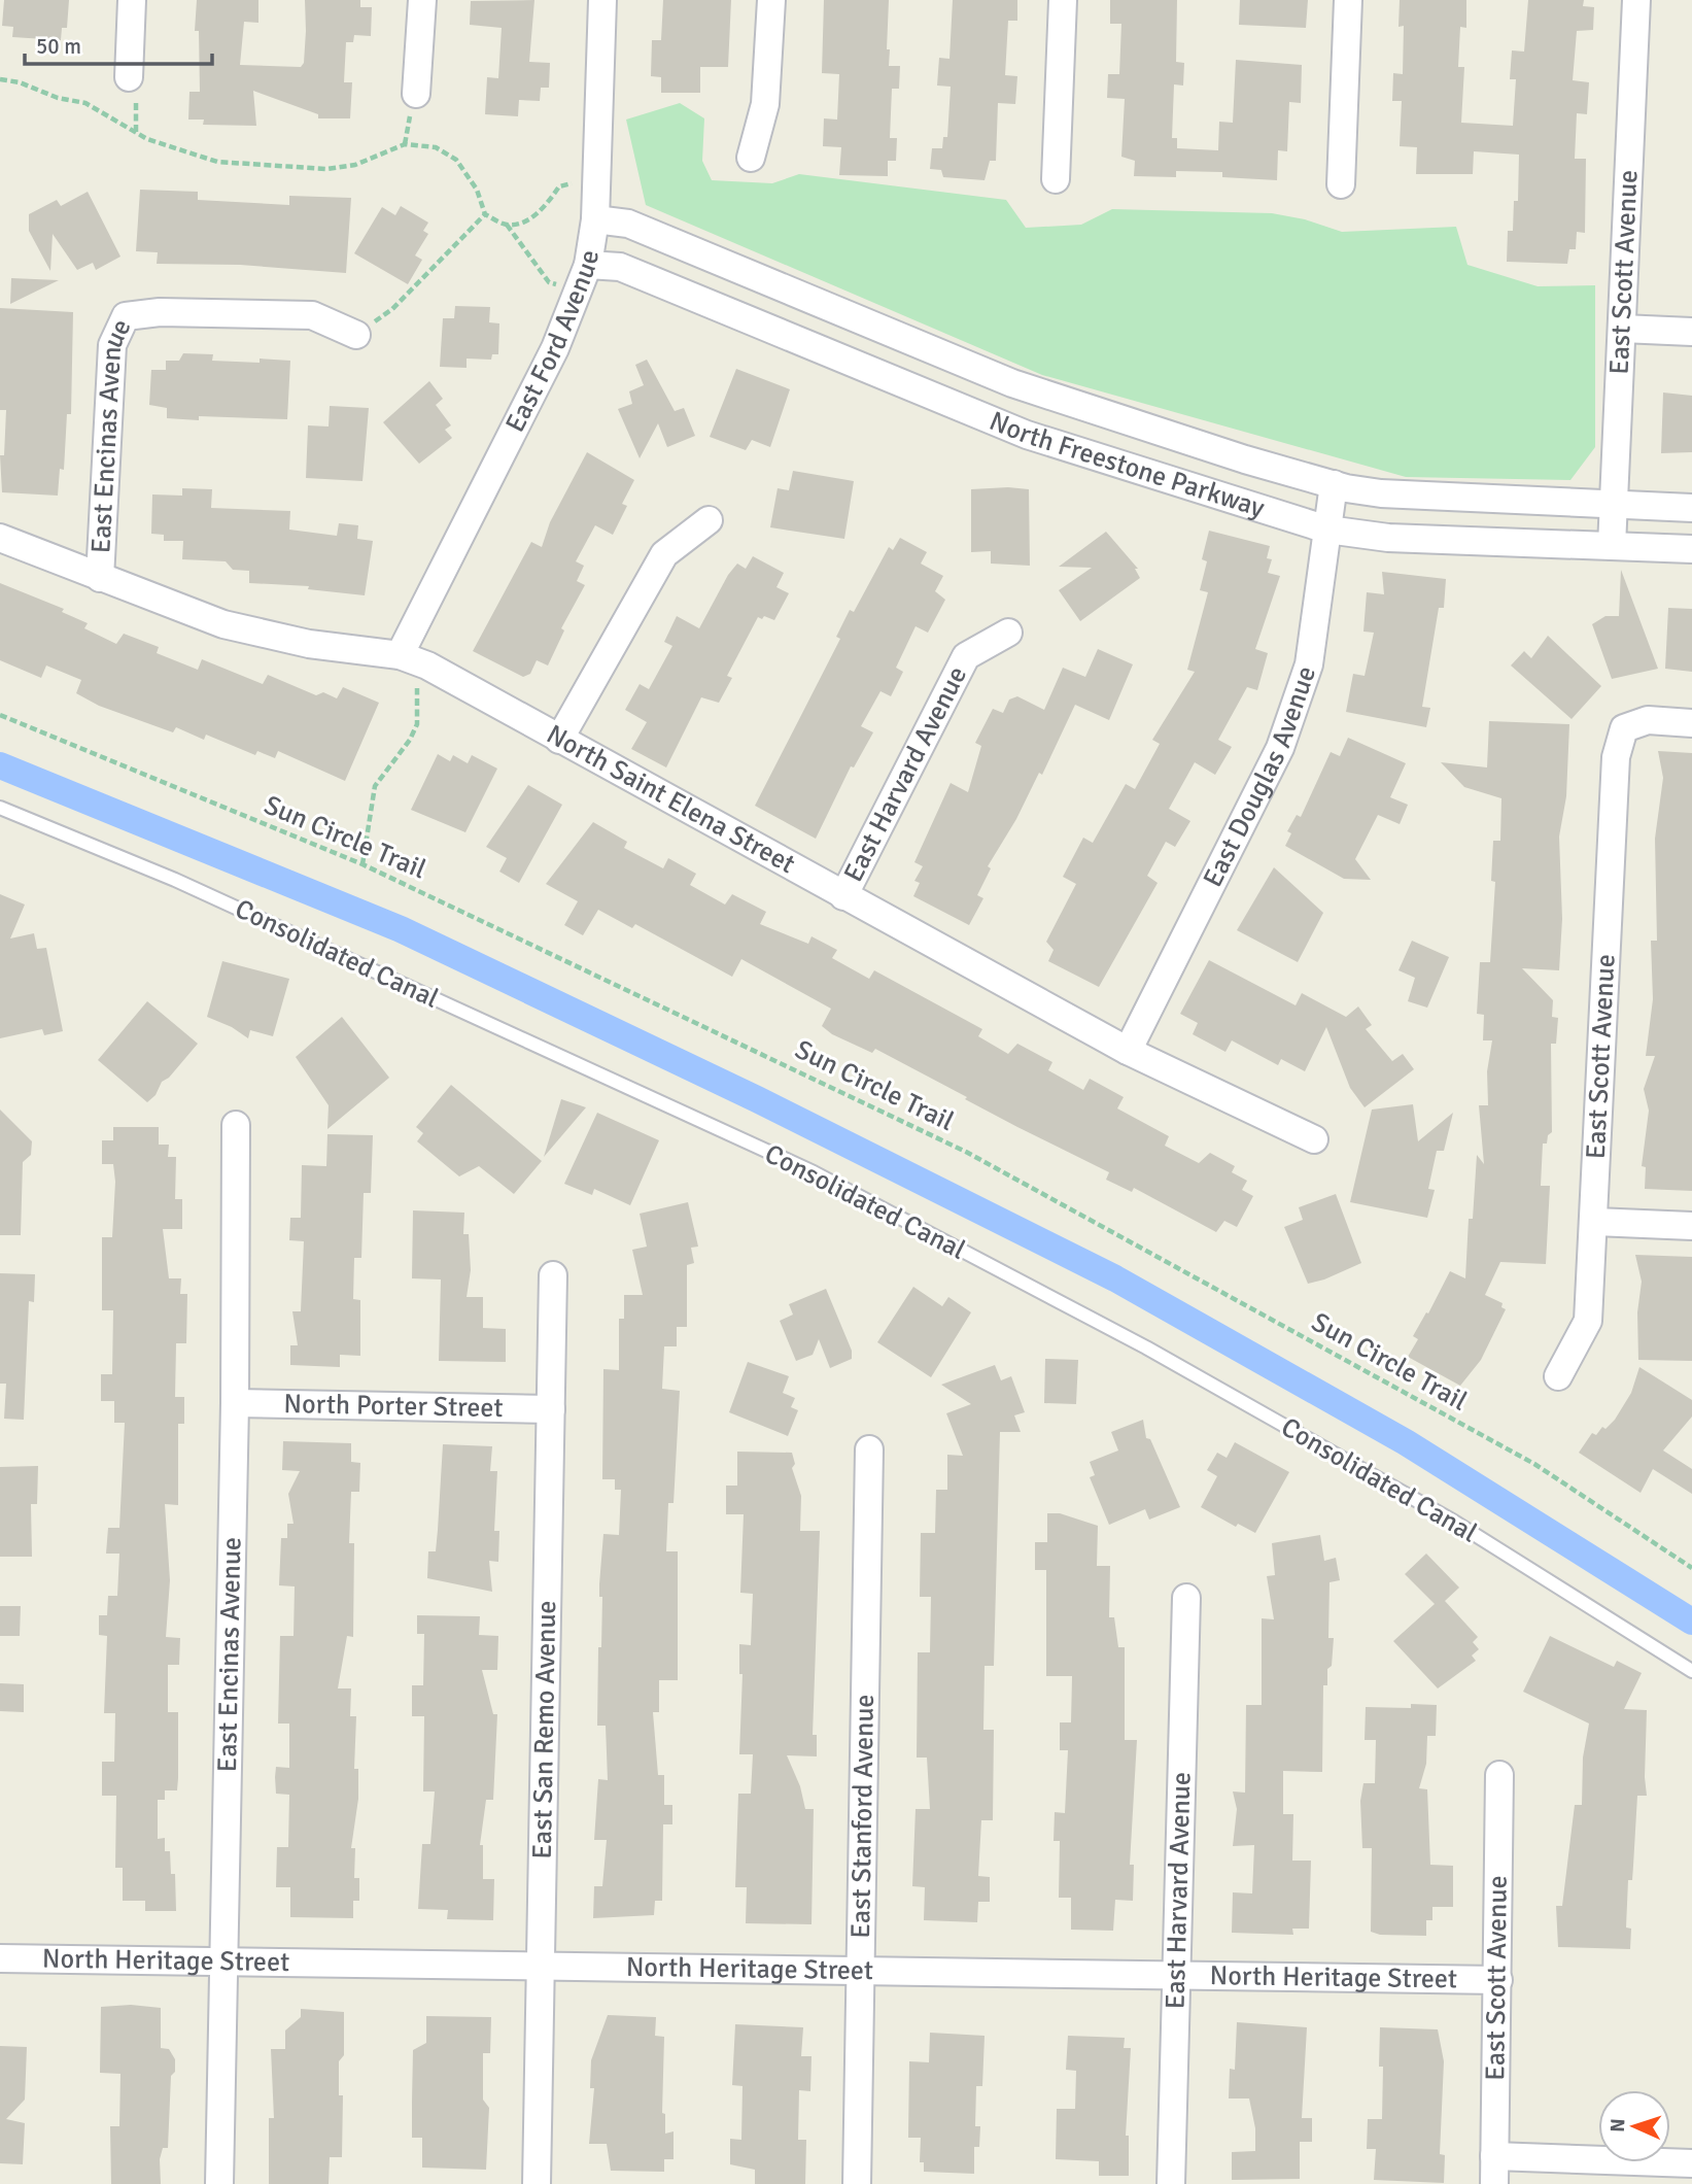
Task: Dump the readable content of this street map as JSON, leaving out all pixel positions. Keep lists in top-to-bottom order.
{
  "streets": {
    "street": [
      "East Scott Avenue",
      "East Ford Avenue",
      "East Encinas Avenue",
      "North Freestone Parkway",
      "East Harvard Avenue",
      "East Douglas Avenue",
      "North Saint Elena Street",
      "North Porter Street",
      "East San Remo Avenue",
      "East Stanford Avenue",
      "North Heritage Street"
    ],
    "lane": ["Consolidated Canal"],
    "path": ["Sun Circle Trail"]
  },
  "crossings": [
    ["East Scott Avenue", "North Freestone Parkway"],
    ["East Scott Avenue", "North Heritage Street"],
    ["East Ford Avenue", "North Freestone Parkway"],
    ["East Ford Avenue", "North Saint Elena Street"],
    ["East Encinas Avenue", "North Saint Elena Street"],
    ["East Encinas Avenue", "North Porter Street"],
    ["East Encinas Avenue", "North Heritage Street"],
    ["North Freestone Parkway", "East Douglas Avenue"],
    ["East Harvard Avenue", "North Saint Elena Street"],
    ["East Harvard Avenue", "North Heritage Street"],
    ["East Douglas Avenue", "North Saint Elena Street"],
    ["North Porter Street", "East San Remo Avenue"],
    ["East San Remo Avenue", "North Heritage Street"],
    ["East Stanford Avenue", "North Heritage Street"]
  ],
  "scale_bar": "50 m",
  "north": "left"
}
